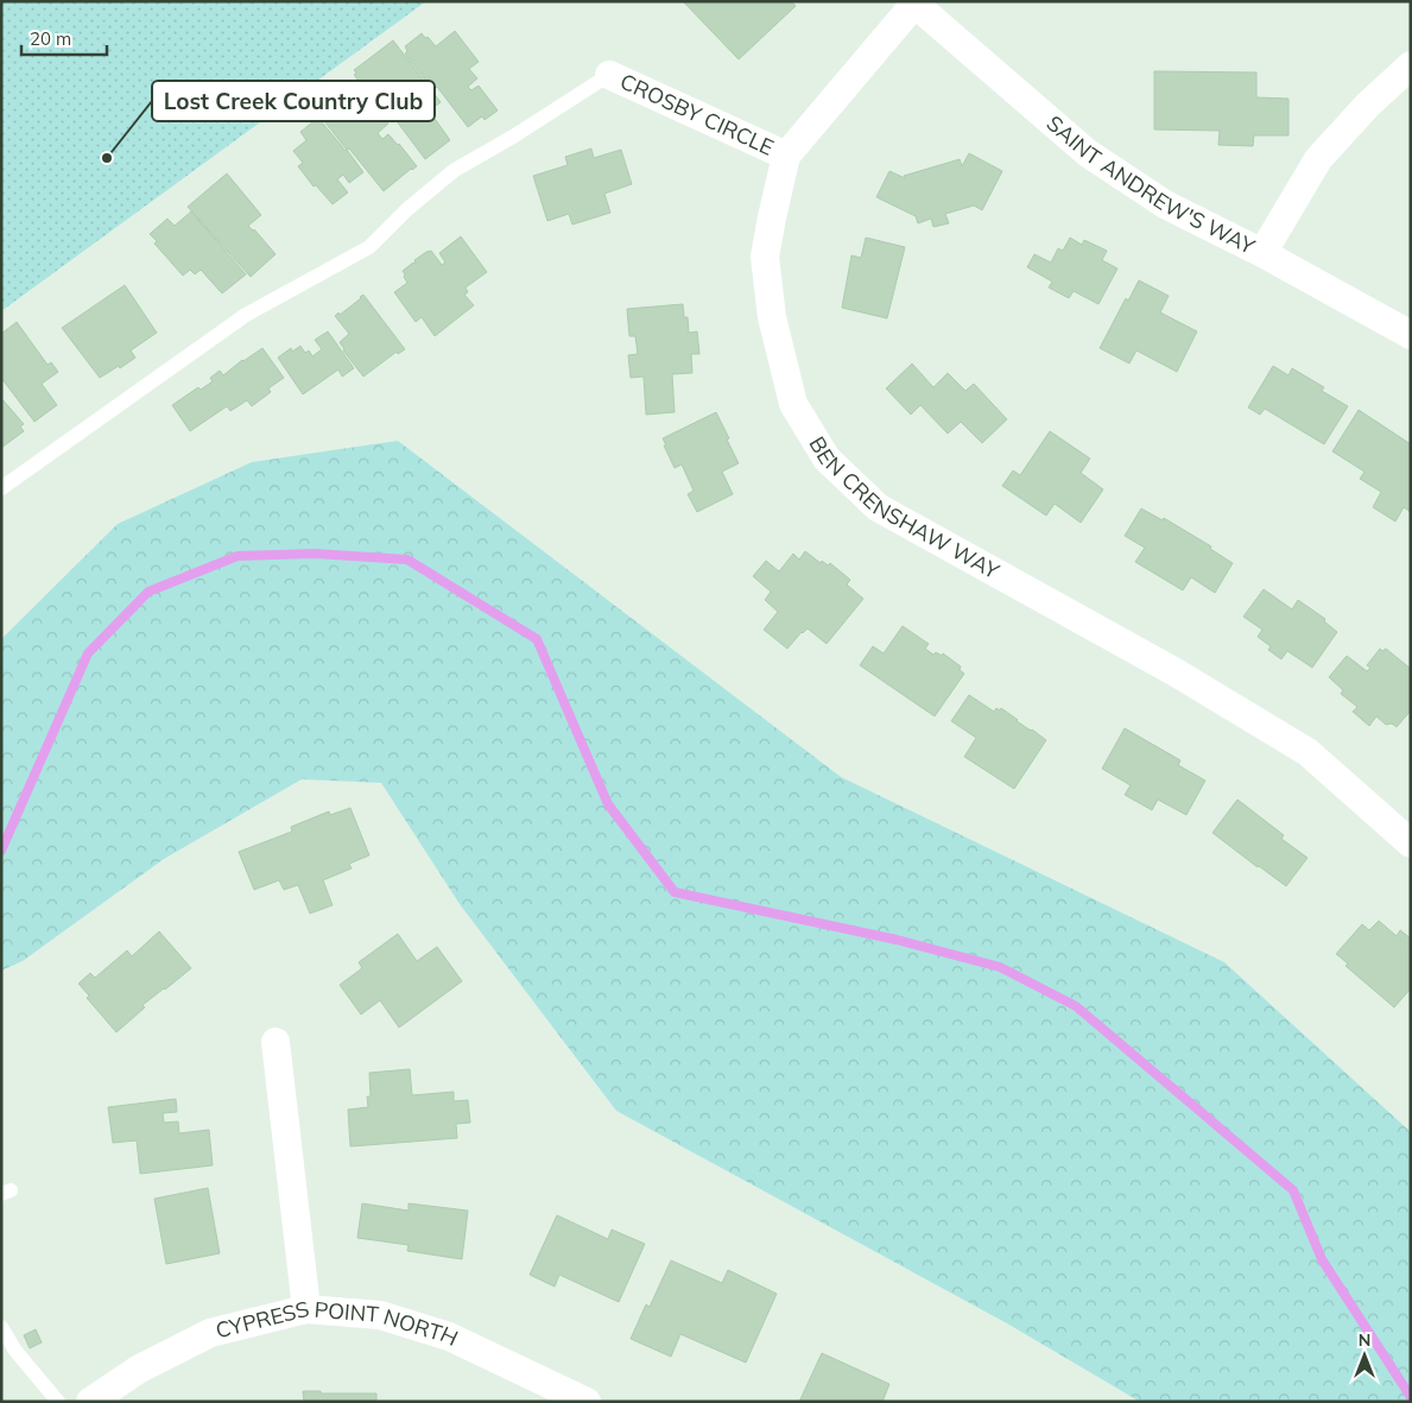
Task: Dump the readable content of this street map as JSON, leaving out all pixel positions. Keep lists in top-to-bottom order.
{
  "streets": {
    "street": [
      "CROSBY CIRCLE",
      "SAINT ANDREW'S WAY",
      "BEN CRENSHAW WAY",
      "CYPRESS POINT NORTH"
    ]
  },
  "crossings": [
    ["CROSBY CIRCLE", "BEN CRENSHAW WAY"],
    ["SAINT ANDREW'S WAY", "BEN CRENSHAW WAY"]
  ],
  "places": ["Lost Creek Country Club"],
  "scale_bar": "20 m",
  "north": "top"
}
